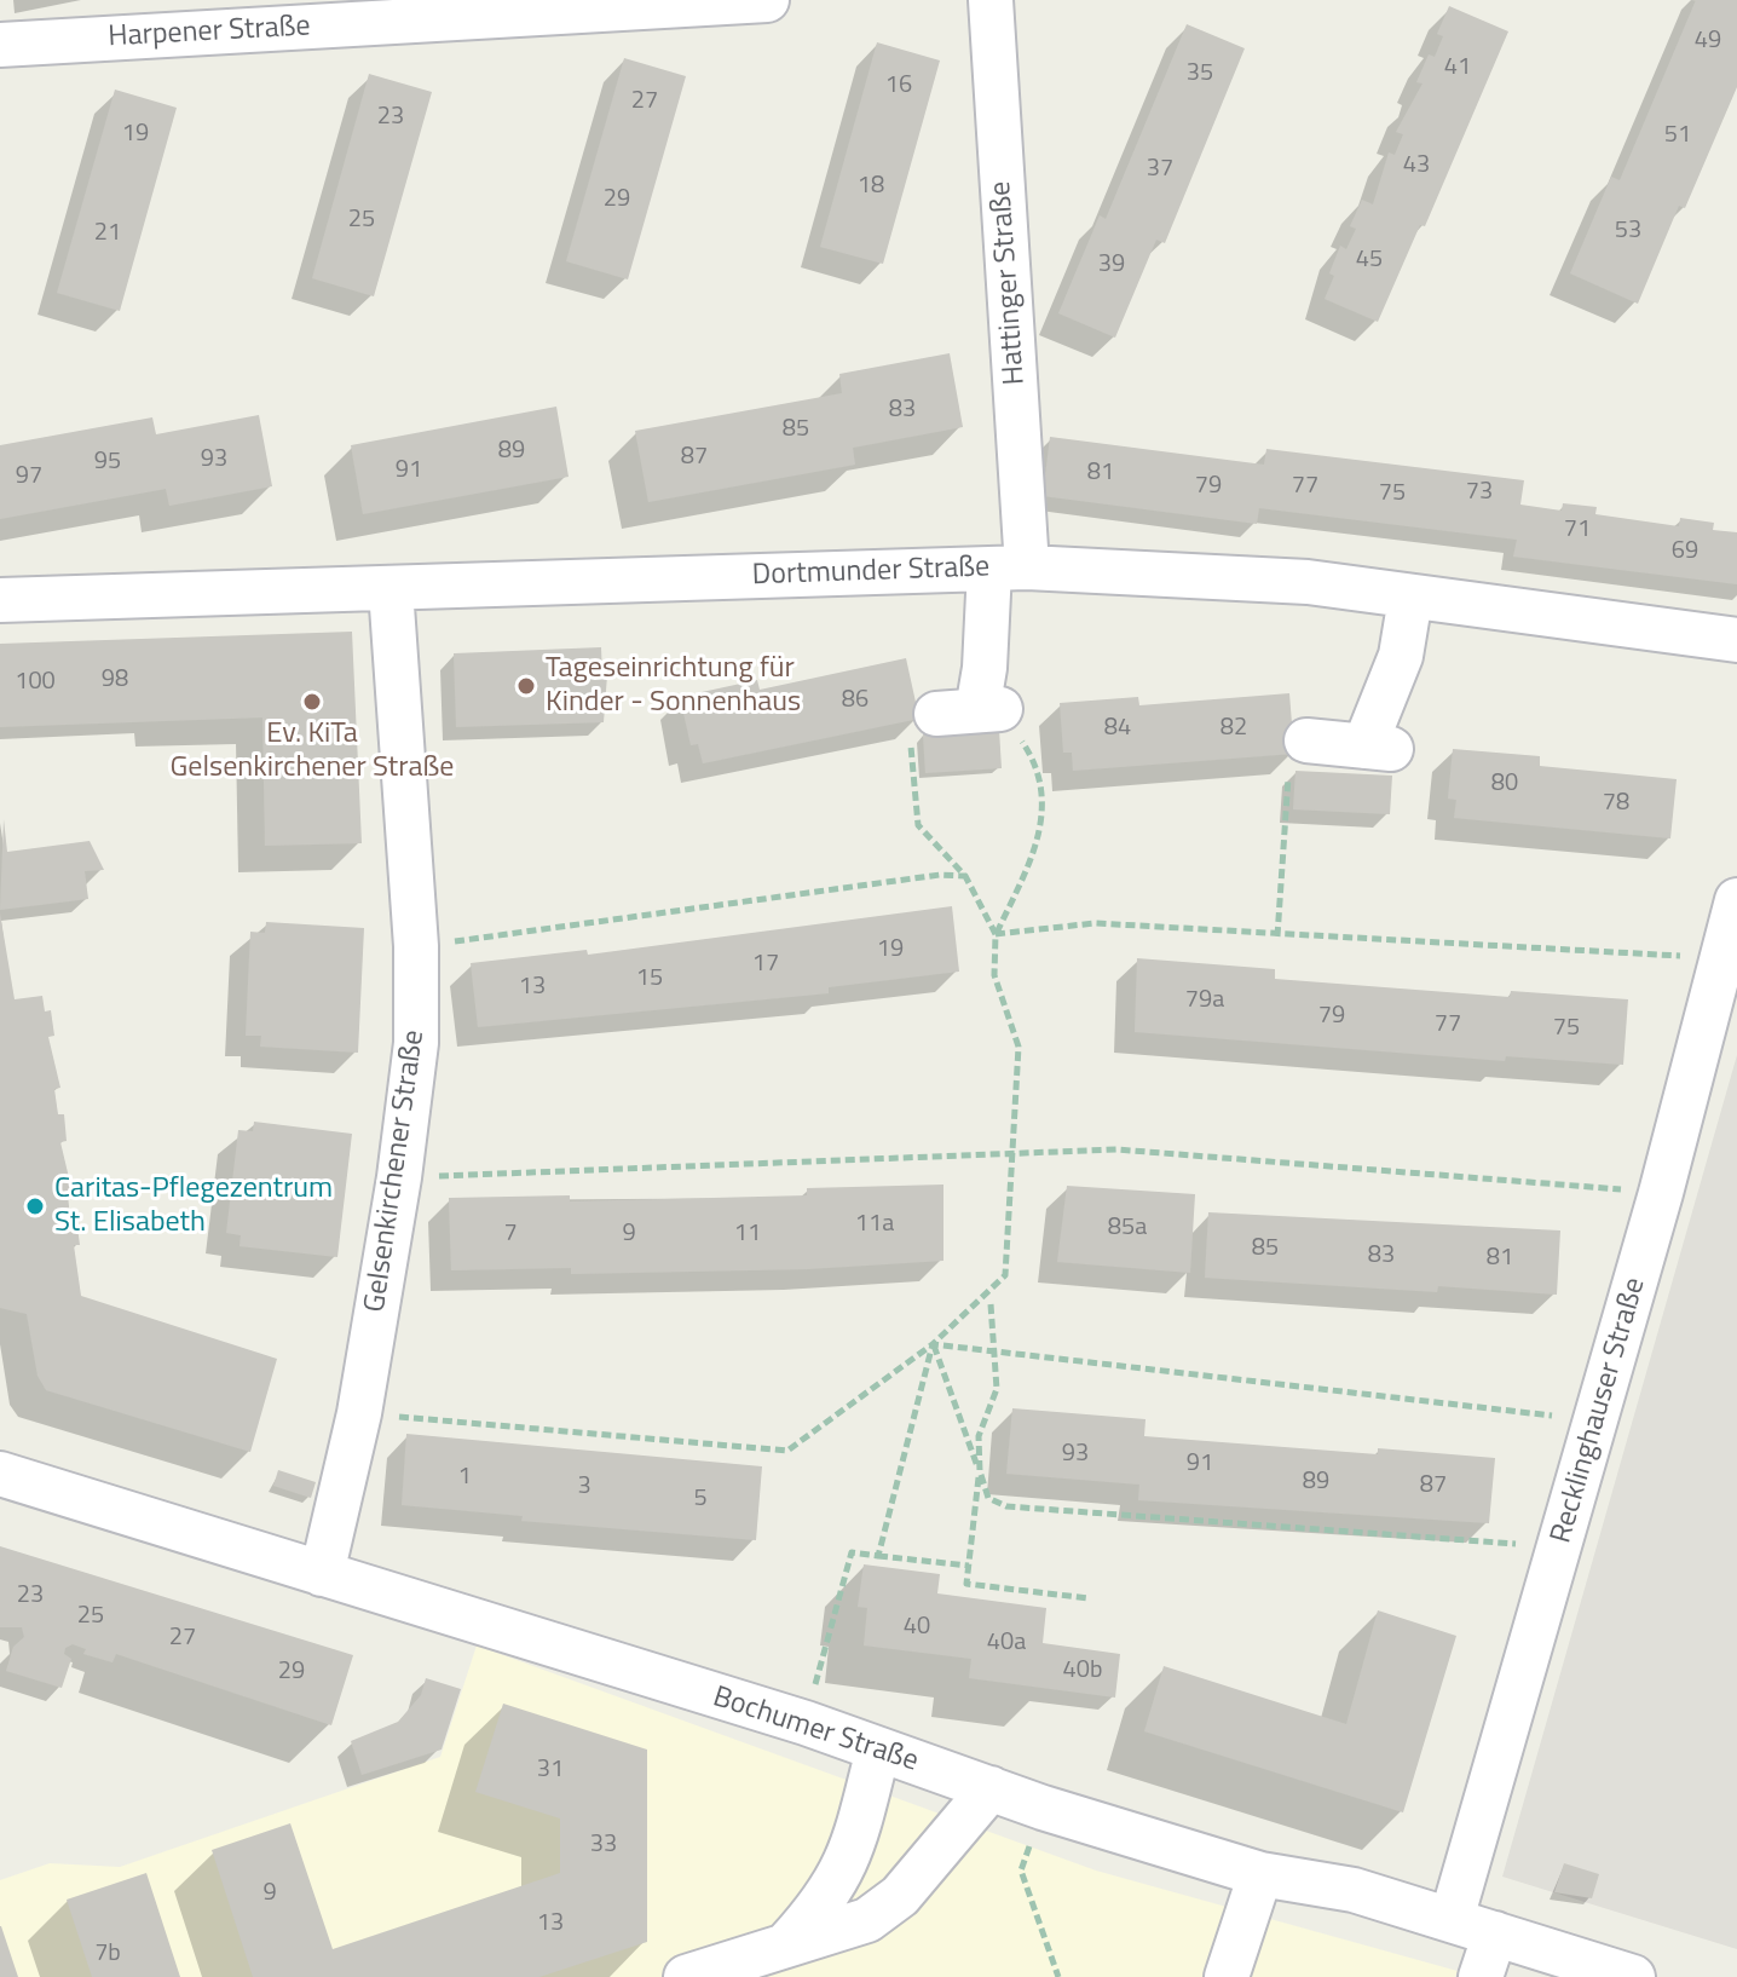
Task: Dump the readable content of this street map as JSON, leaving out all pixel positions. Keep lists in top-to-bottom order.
{
  "streets": {
    "street": [
      "Harpener Straße",
      "Hattinger Straße",
      "Dortmunder Straße",
      "Gelsenkirchener Straße",
      "Recklinghauser Straße",
      "Bochumer Straße"
    ]
  },
  "crossings": [
    ["Hattinger Straße", "Dortmunder Straße"],
    ["Dortmunder Straße", "Gelsenkirchener Straße"],
    ["Gelsenkirchener Straße", "Bochumer Straße"],
    ["Recklinghauser Straße", "Bochumer Straße"]
  ],
  "places": ["Tageseinrichtung für Kinder - Sonnenhaus", "Ev. KiTa Gelsenkirchener Straße", "Caritas-Pflegezentrum St. Elisabeth"],
  "house_numbers": [
    "49",
    "41",
    "35",
    "16",
    "27",
    "23",
    "19",
    "51",
    "43",
    "37",
    "18",
    "29",
    "25",
    "53",
    "21",
    "45",
    "39",
    "83",
    "85",
    "89",
    "87",
    "93",
    "95",
    "91",
    "81",
    "97",
    "79",
    "77",
    "73",
    "75",
    "71",
    "69",
    "98",
    "100",
    "86",
    "84",
    "82",
    "80",
    "78",
    "19",
    "17",
    "15",
    "13",
    "79a",
    "79",
    "77",
    "75",
    "11a",
    "85a",
    "7",
    "9",
    "11",
    "85",
    "83",
    "81",
    "93",
    "91",
    "1",
    "89",
    "87",
    "3",
    "5",
    "23",
    "25",
    "40",
    "27",
    "40a",
    "40b",
    "29",
    "31",
    "33",
    "9",
    "13",
    "7b"
  ]
}
